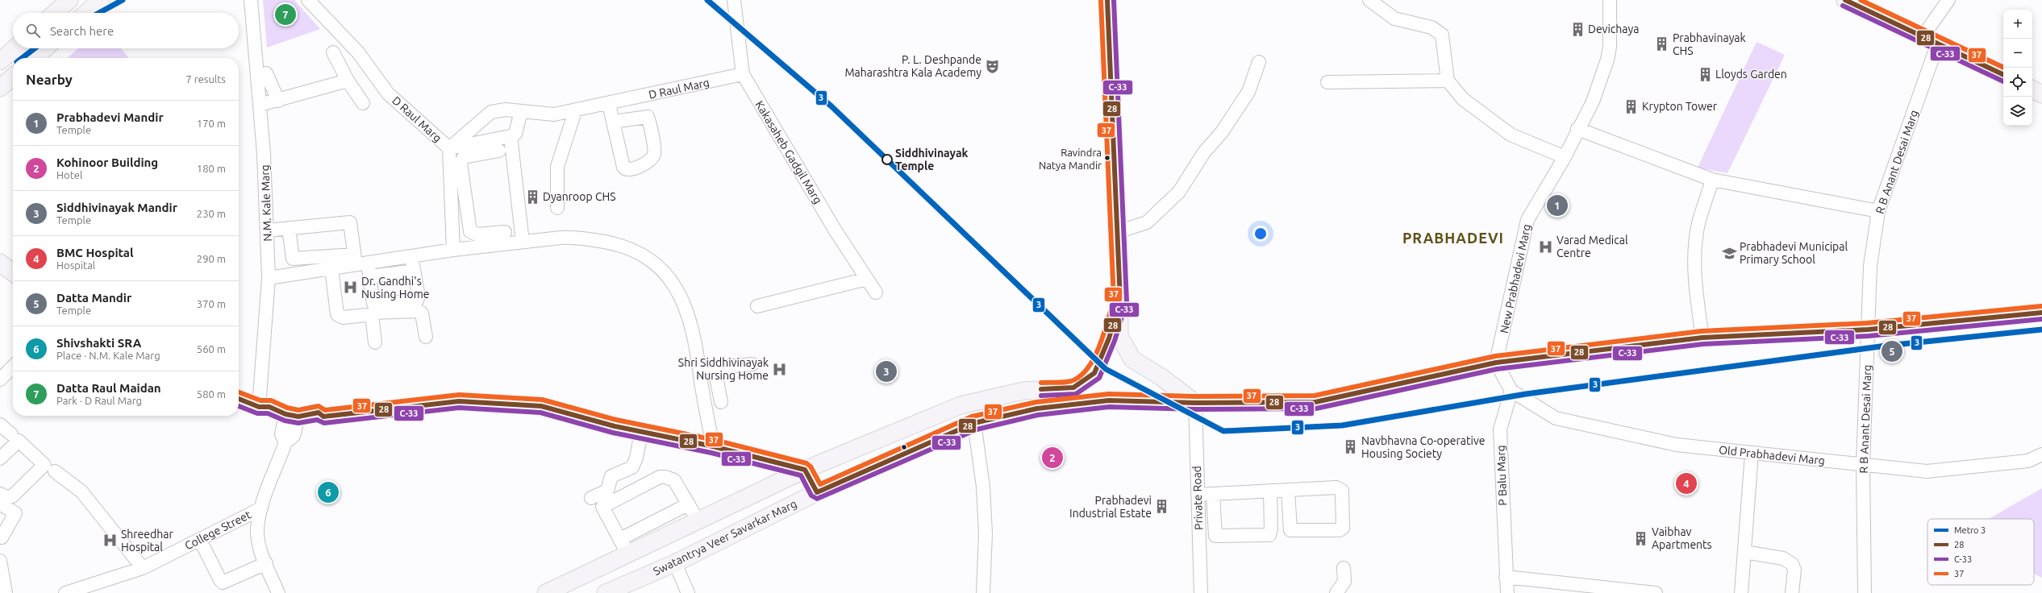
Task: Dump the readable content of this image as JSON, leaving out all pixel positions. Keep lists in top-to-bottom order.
{
  "streets": {
    "main road": ["Swatantrya Veer Savarkar Marg"],
    "street": [
      "D Raul Marg",
      "Kakasaheb Gadgil Marg",
      "R B Anant Desai Marg",
      "N.M. Kale Marg",
      "New Prabhadevi Marg",
      "Old Prabhadevi Marg",
      "P Balu Marg",
      "Private Road",
      "College Street"
    ]
  },
  "crossings": [
    ["D Raul Marg", "Kakasaheb Gadgil Marg"],
    ["R B Anant Desai Marg", "Old Prabhadevi Marg"],
    ["R B Anant Desai Marg", "Swatantrya Veer Savarkar Marg"],
    ["New Prabhadevi Marg", "Swatantrya Veer Savarkar Marg"],
    ["Old Prabhadevi Marg", "P Balu Marg"],
    ["Private Road", "Swatantrya Veer Savarkar Marg"]
  ],
  "districts": ["PRABHADEVI"],
  "places": {
    "building": [
      "Devichaya",
      "Prabhavinayak CHS",
      "Lloyds Garden",
      "Krypton Tower",
      "Dyanroop CHS",
      "Navbhavna Co-operative Housing Society",
      "Prabhadevi Industrial Estate",
      "Vaibhav Apartments"
    ],
    "theatre": ["P. L. Deshpande Maharashtra Kala Academy"],
    "other": ["Ravindra Natya Mandir", "Siddhivinayak Temple"],
    "hospital": [
      "Varad Medical Centre",
      "Dr. Gandhi's Nusing Home",
      "Shri Siddhivinayak Nursing Home",
      "Shreedhar Hospital"
    ],
    "school or university": ["Prabhadevi Municipal Primary School"]
  },
  "lines": [
    "metro line 3",
    "transit line 28",
    "transit line C-33",
    "transit line 37"
  ],
  "legend": [
    "Metro 3",
    "28",
    "C-33",
    "37"
  ],
  "page": {
    "pins": [
      "7",
      "1",
      "5",
      "3",
      "2",
      "4",
      "6"
    ],
    "map_buttons": ["+", "−"],
    "search": "Search here",
    "heading": ["Nearby", "7 results"],
    "list": [
      {
        "mark": "1",
        "name": "Prabhadevi Mandir",
        "note": "Temple",
        "value": "170 m"
      },
      {
        "mark": "2",
        "name": "Kohinoor Building",
        "note": "Hotel",
        "value": "180 m"
      },
      {
        "mark": "3",
        "name": "Siddhivinayak Mandir",
        "note": "Temple",
        "value": "230 m"
      },
      {
        "mark": "4",
        "name": "BMC Hospital",
        "note": "Hospital",
        "value": "290 m"
      },
      {
        "mark": "5",
        "name": "Datta Mandir",
        "note": "Temple",
        "value": "370 m"
      },
      {
        "mark": "6",
        "name": "Shivshakti SRA",
        "note": "Place · N.M. Kale Marg",
        "value": "560 m"
      },
      {
        "mark": "7",
        "name": "Datta Raul Maidan",
        "note": "Park · D Raul Marg",
        "value": "580 m"
      }
    ]
  }
}
